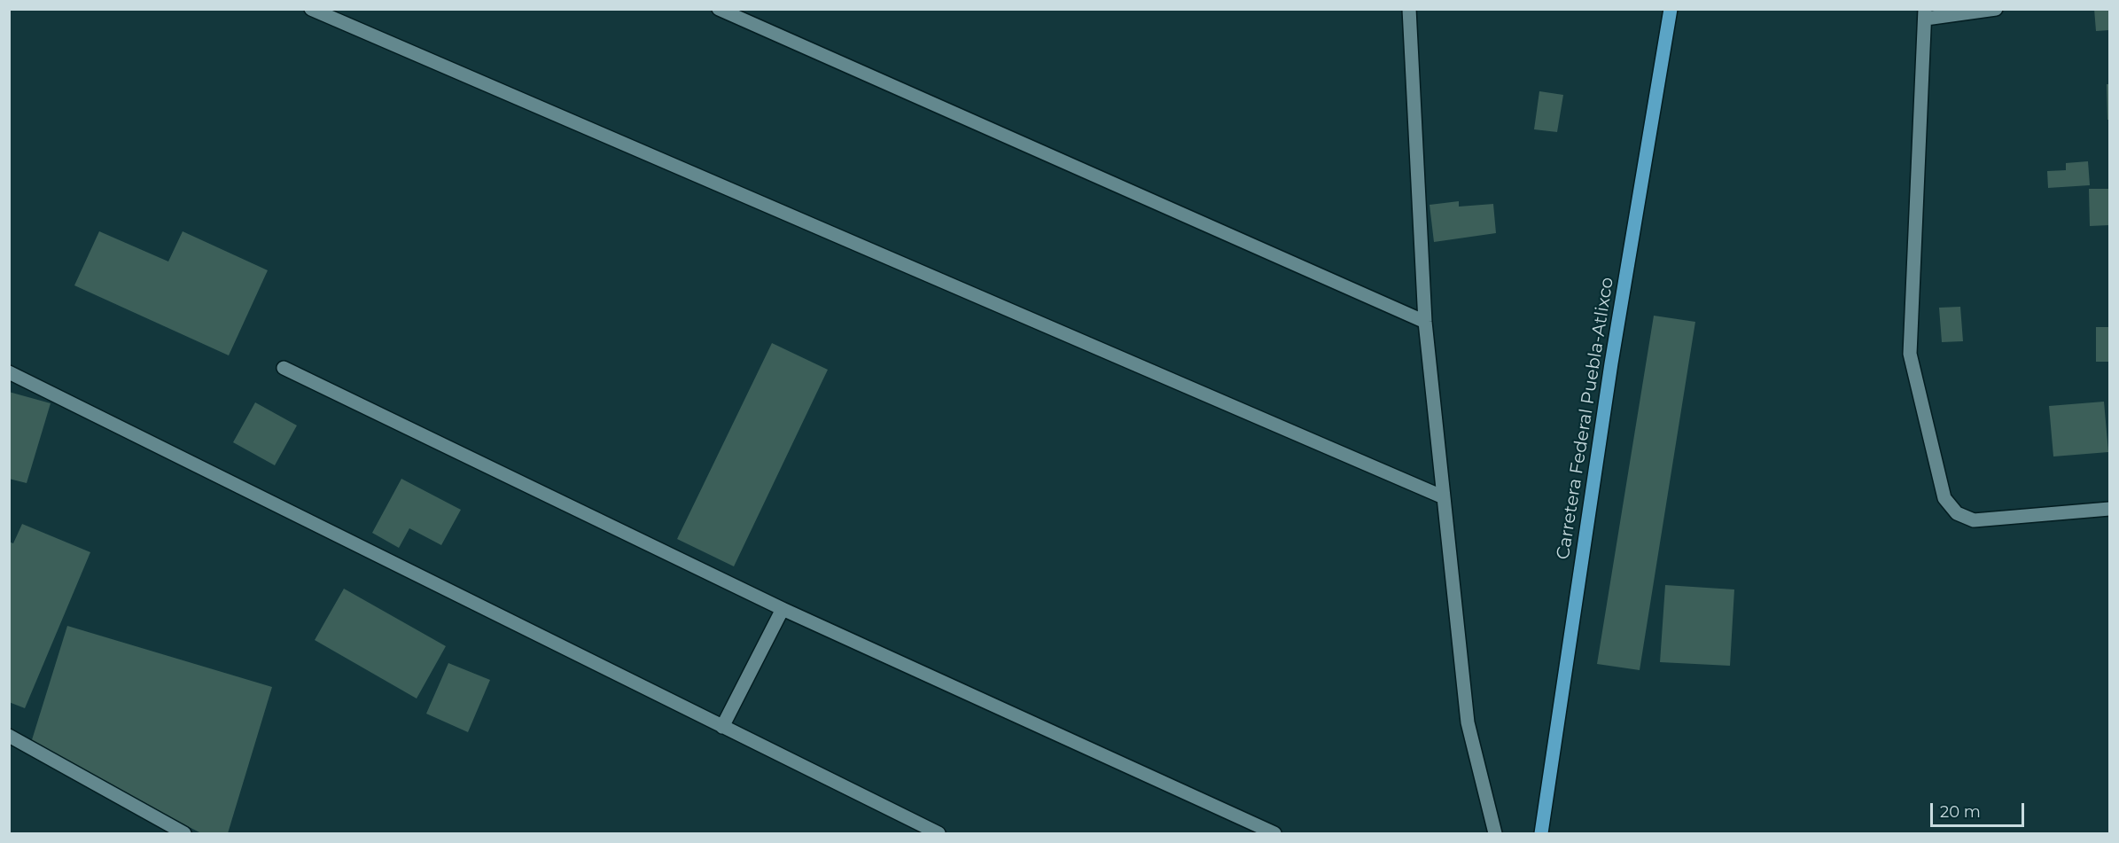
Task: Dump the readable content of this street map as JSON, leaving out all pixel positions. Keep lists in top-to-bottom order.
{
  "streets": {
    "main road": ["Carretera Federal Puebla-Atlixco"]
  },
  "scale_bar": "20 m"
}
